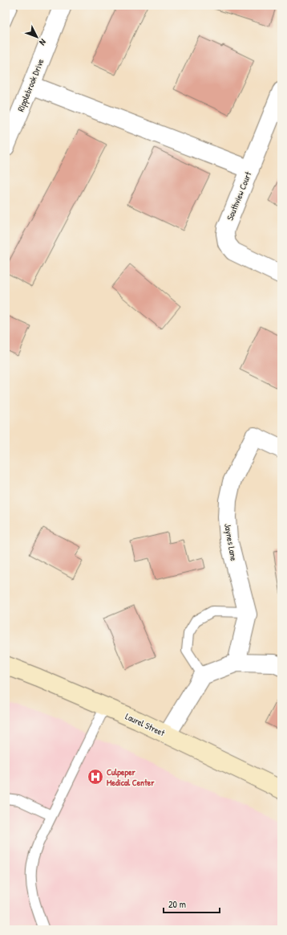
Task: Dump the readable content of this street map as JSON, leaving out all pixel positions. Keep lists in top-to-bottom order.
{
  "streets": {
    "street": [
      "Ripplebrook Drive",
      "Southview Court",
      "Jaynes Lane",
      "Laurel Street"
    ]
  },
  "places": {
    "hospital": ["Culpeper Medical Center"]
  },
  "scale_bar": "20 m",
  "north": "bottom right"
}
